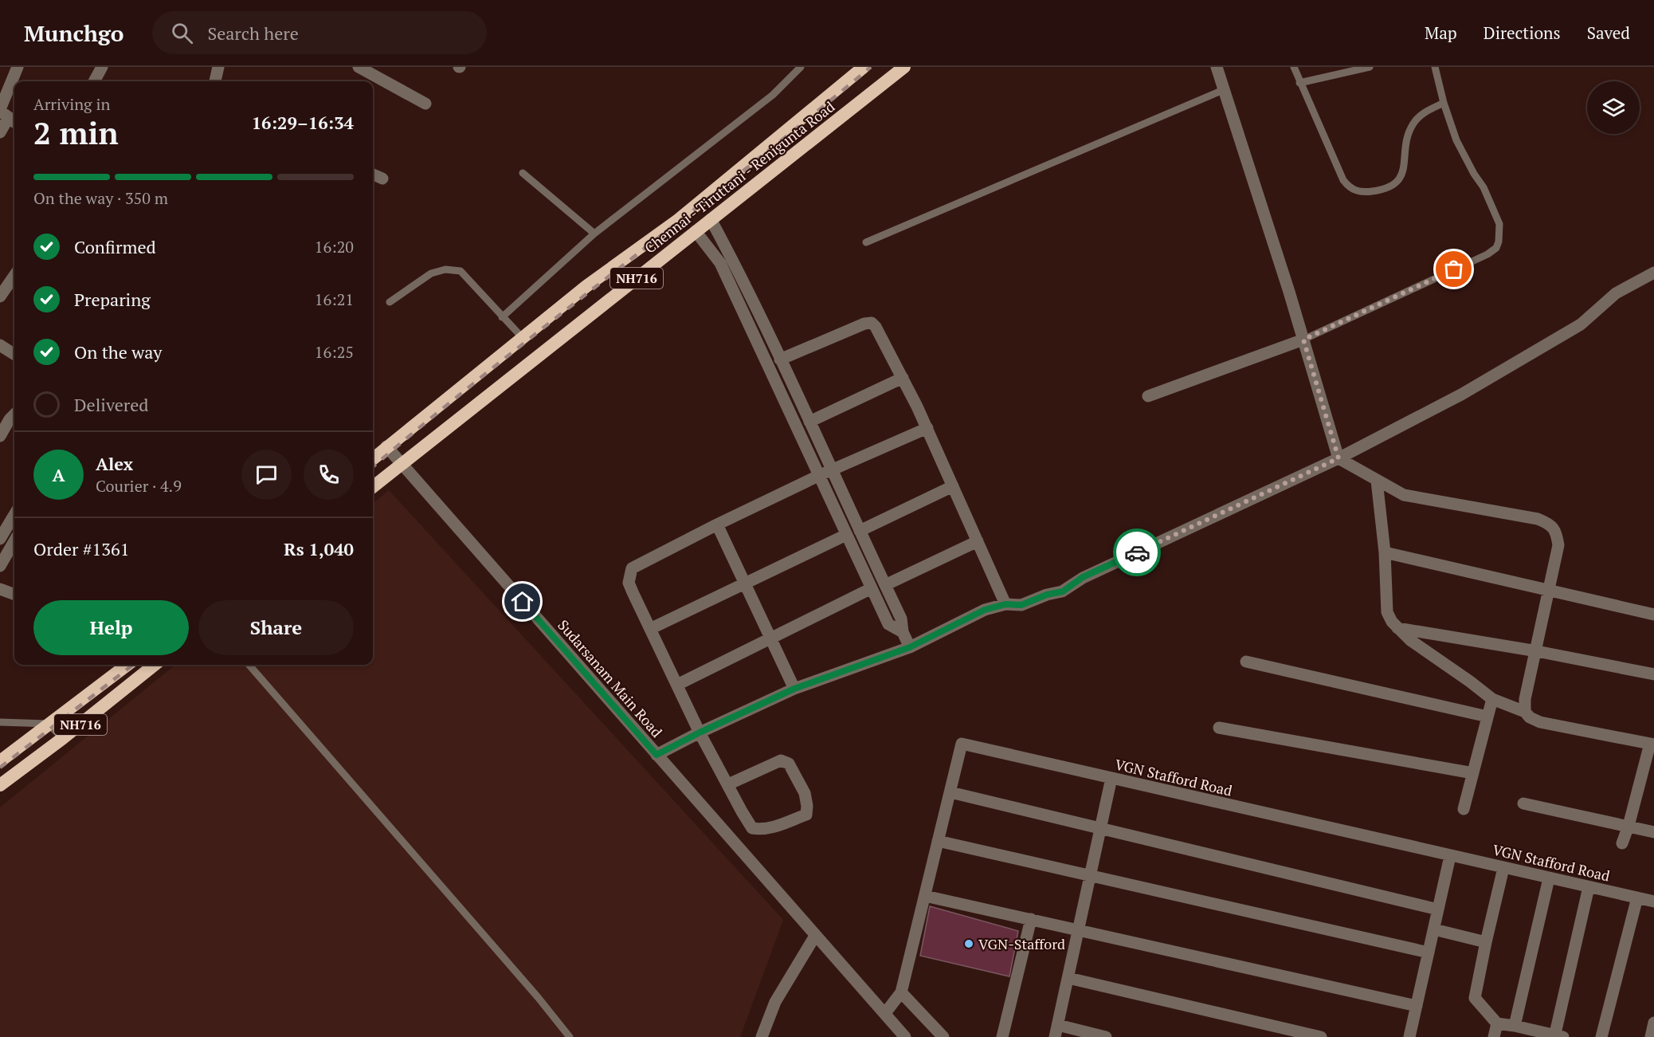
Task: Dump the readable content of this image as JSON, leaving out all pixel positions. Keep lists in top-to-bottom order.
{
  "streets": {
    "highway": ["Chennai - Tiruttani - Renigunta Road", "NH716"],
    "street": ["Sudarsanam Main Road", "VGN Stafford Road"]
  },
  "crossings": [
    ["Chennai - Tiruttani - Renigunta Road", "Sudarsanam Main Road"],
    ["Sudarsanam Main Road", "VGN Stafford Road"]
  ],
  "places": ["VGN-Stafford"],
  "page": {
    "header": "Munchgo",
    "search": "Search here",
    "nav": ["Map", "Directions", "Saved"],
    "heading": ["2 min", "Arriving in", "16:29–16:34"],
    "panel": [
      "Alex",
      "Courier · 4.9",
      "Order #1361",
      "Rs 1,040"
    ],
    "bar": "On the way · 350 m",
    "list": [
      ["Confirmed", "16:20"],
      ["Preparing", "16:21"],
      ["On the way", "16:25"],
      "Delivered"
    ],
    "round": "A",
    "buttons": ["Help", "Share"]
  }
}
